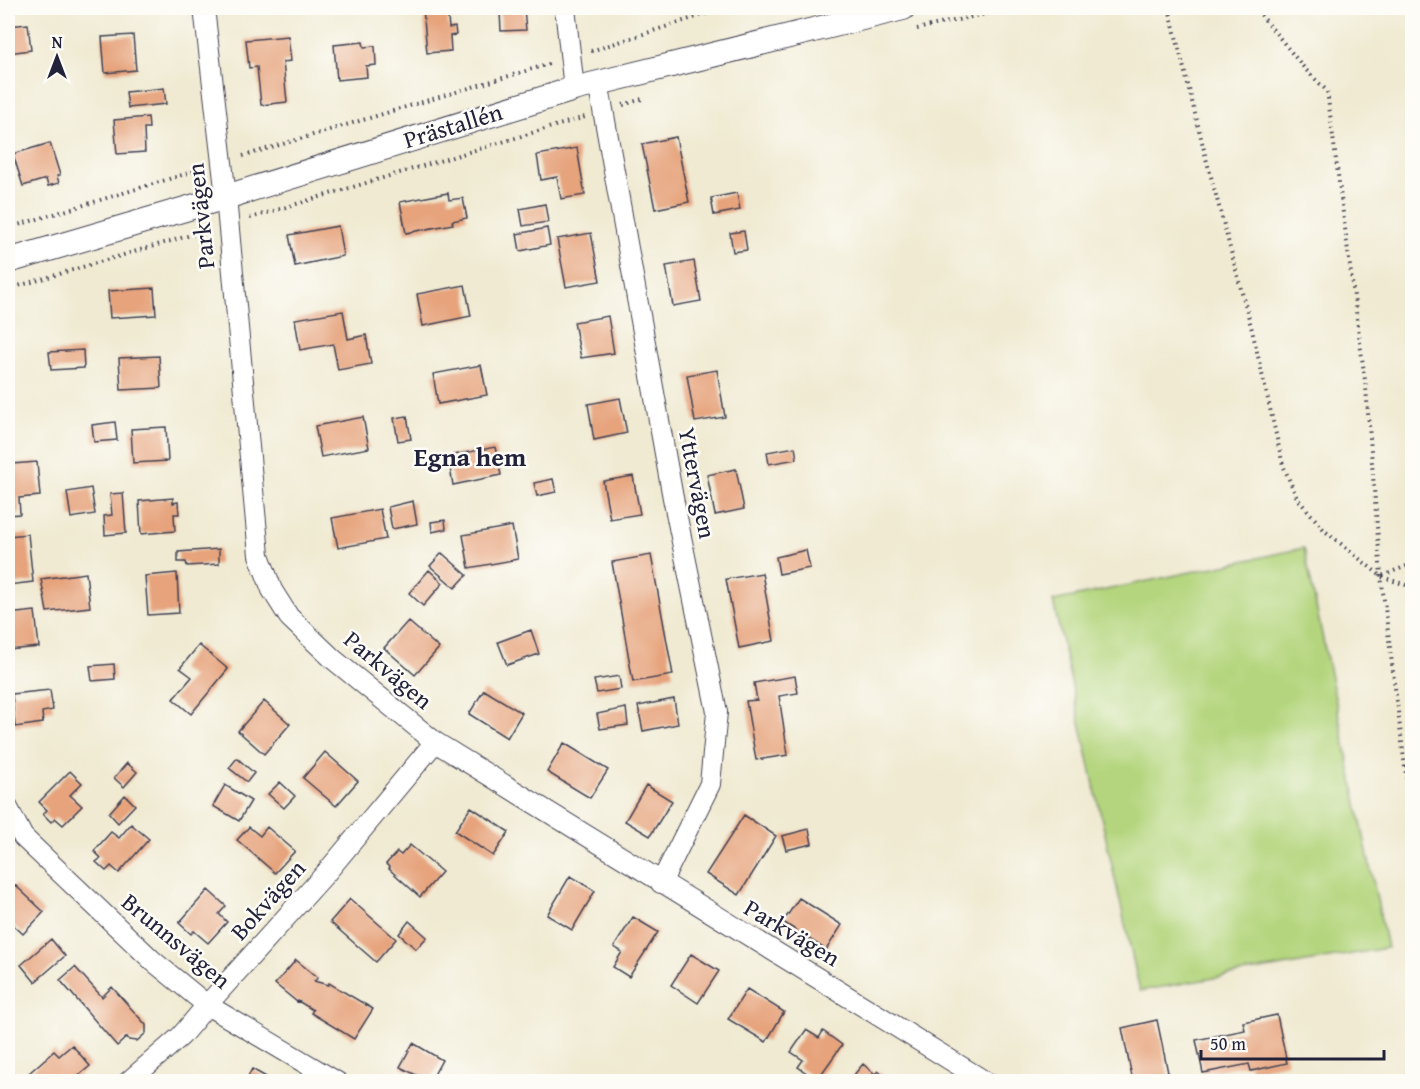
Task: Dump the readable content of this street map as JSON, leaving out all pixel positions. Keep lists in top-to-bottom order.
{
  "streets": {
    "street": [
      "Prästallén",
      "Parkvägen",
      "Yttervägen",
      "Bokvägen",
      "Brunnsvägen"
    ]
  },
  "crossings": [
    ["Prästallén", "Parkvägen"],
    ["Prästallén", "Yttervägen"],
    ["Parkvägen", "Yttervägen"],
    ["Parkvägen", "Bokvägen"],
    ["Bokvägen", "Brunnsvägen"]
  ],
  "districts": ["Egna hem"],
  "scale_bar": "50 m",
  "north": "top"
}
